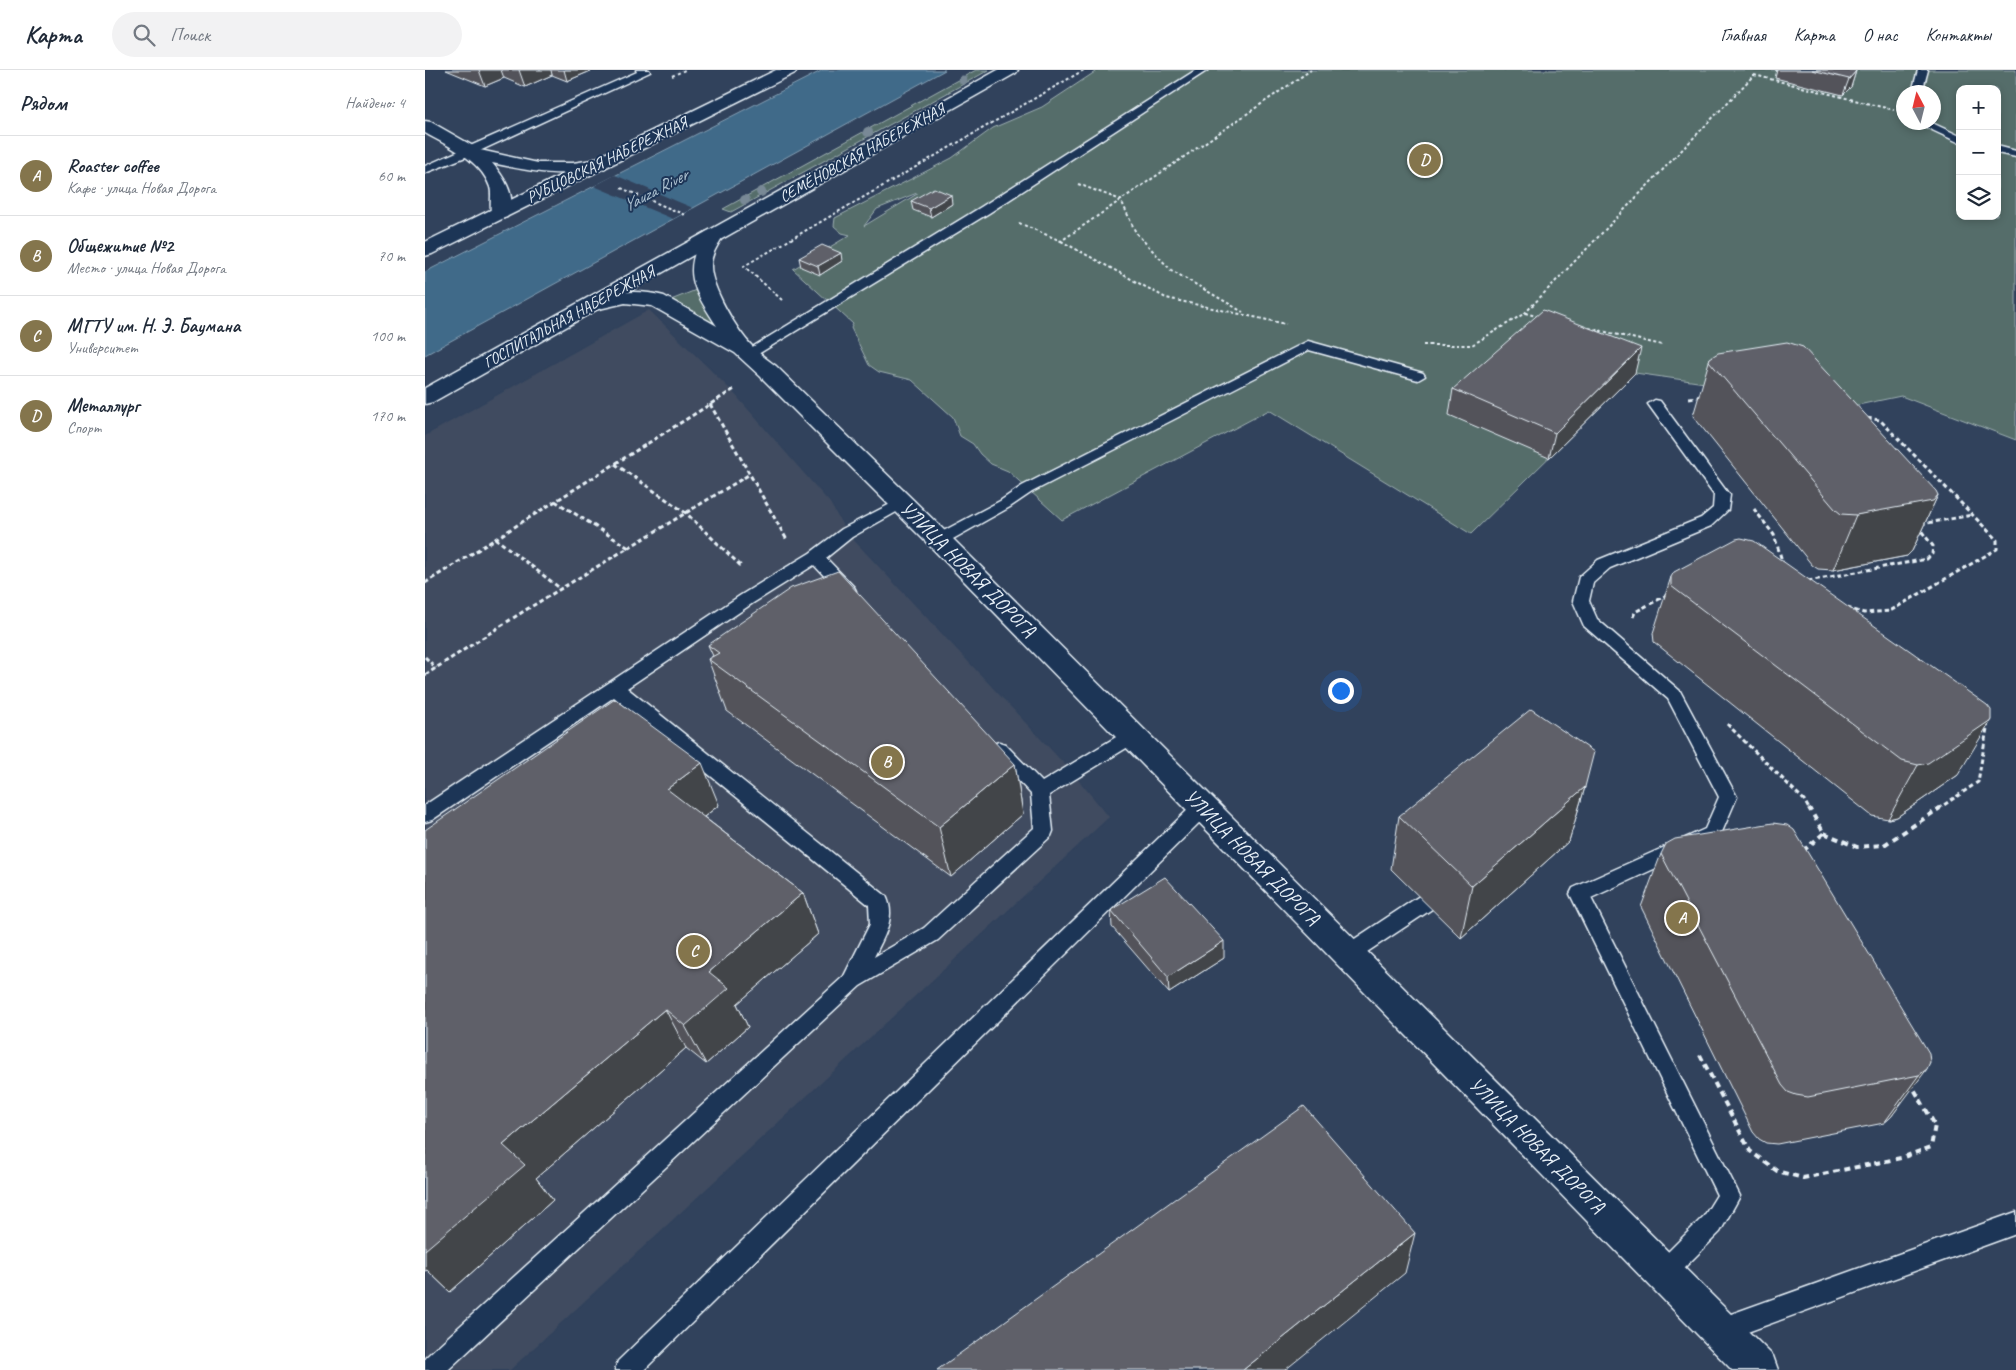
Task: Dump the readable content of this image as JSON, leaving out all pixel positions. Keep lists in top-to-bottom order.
{
  "streets": {
    "street": [
      "СЕМЁНОВСКАЯ НАБЕРЕЖНАЯ",
      "РУБЦОВСКАЯ НАБЕРЕЖНАЯ",
      "ГОСПИТАЛЬНАЯ НАБЕРЕЖНАЯ",
      "УЛИЦА НОВАЯ ДОРОГА"
    ]
  },
  "crossings": [
    ["СЕМЁНОВСКАЯ НАБЕРЕЖНАЯ", "ГОСПИТАЛЬНАЯ НАБЕРЕЖНАЯ"],
    ["СЕМЁНОВСКАЯ НАБЕРЕЖНАЯ", "УЛИЦА НОВАЯ ДОРОГА"],
    ["ГОСПИТАЛЬНАЯ НАБЕРЕЖНАЯ", "УЛИЦА НОВАЯ ДОРОГА"]
  ],
  "water": ["Yauza River"],
  "north": "top",
  "page": {
    "header": "Карта",
    "search": "Поиск",
    "nav": [
      "Главная",
      "Карта",
      "О нас",
      "Контакты"
    ],
    "heading": ["Рядом", "Найдено: 4"],
    "map_buttons": ["+", "−"],
    "list": [
      {
        "mark": "A",
        "name": "Roaster coffee",
        "note": "Кафе · улица Новая Дорога",
        "value": "60 m"
      },
      {
        "mark": "B",
        "name": "Общежитие №2",
        "note": "Место · улица Новая Дорога",
        "value": "70 m"
      },
      {
        "mark": "C",
        "name": "МГТУ им. Н. Э. Баумана",
        "note": "Университет",
        "value": "100 m"
      },
      {
        "mark": "D",
        "name": "Металлург",
        "note": "Спорт",
        "value": "170 m"
      }
    ],
    "pins": [
      "D",
      "B",
      "A",
      "C"
    ]
  }
}
